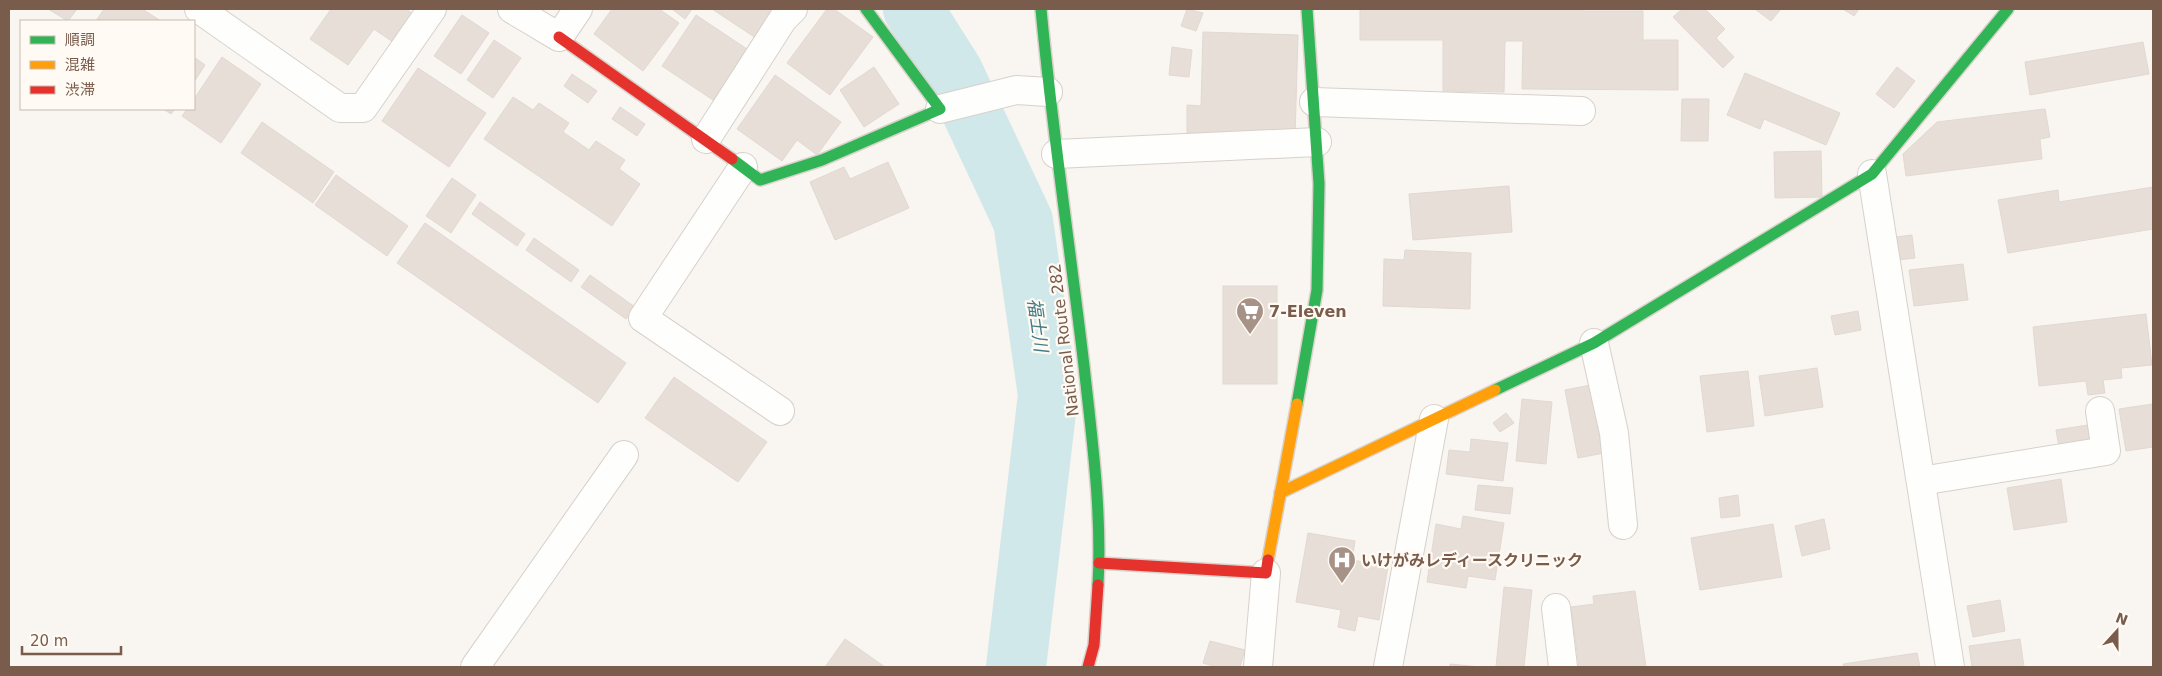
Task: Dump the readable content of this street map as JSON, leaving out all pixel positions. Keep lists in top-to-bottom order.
{
  "streets": {
    "main road": ["National Route 282"]
  },
  "water": ["福士川"],
  "places": {
    "supermarket": ["7-Eleven"],
    "hospital": ["いけがみレディースクリニック"]
  },
  "legend": ["順調", "混雑", "渋滞"],
  "scale_bar": "20 m",
  "north": "top"
}
